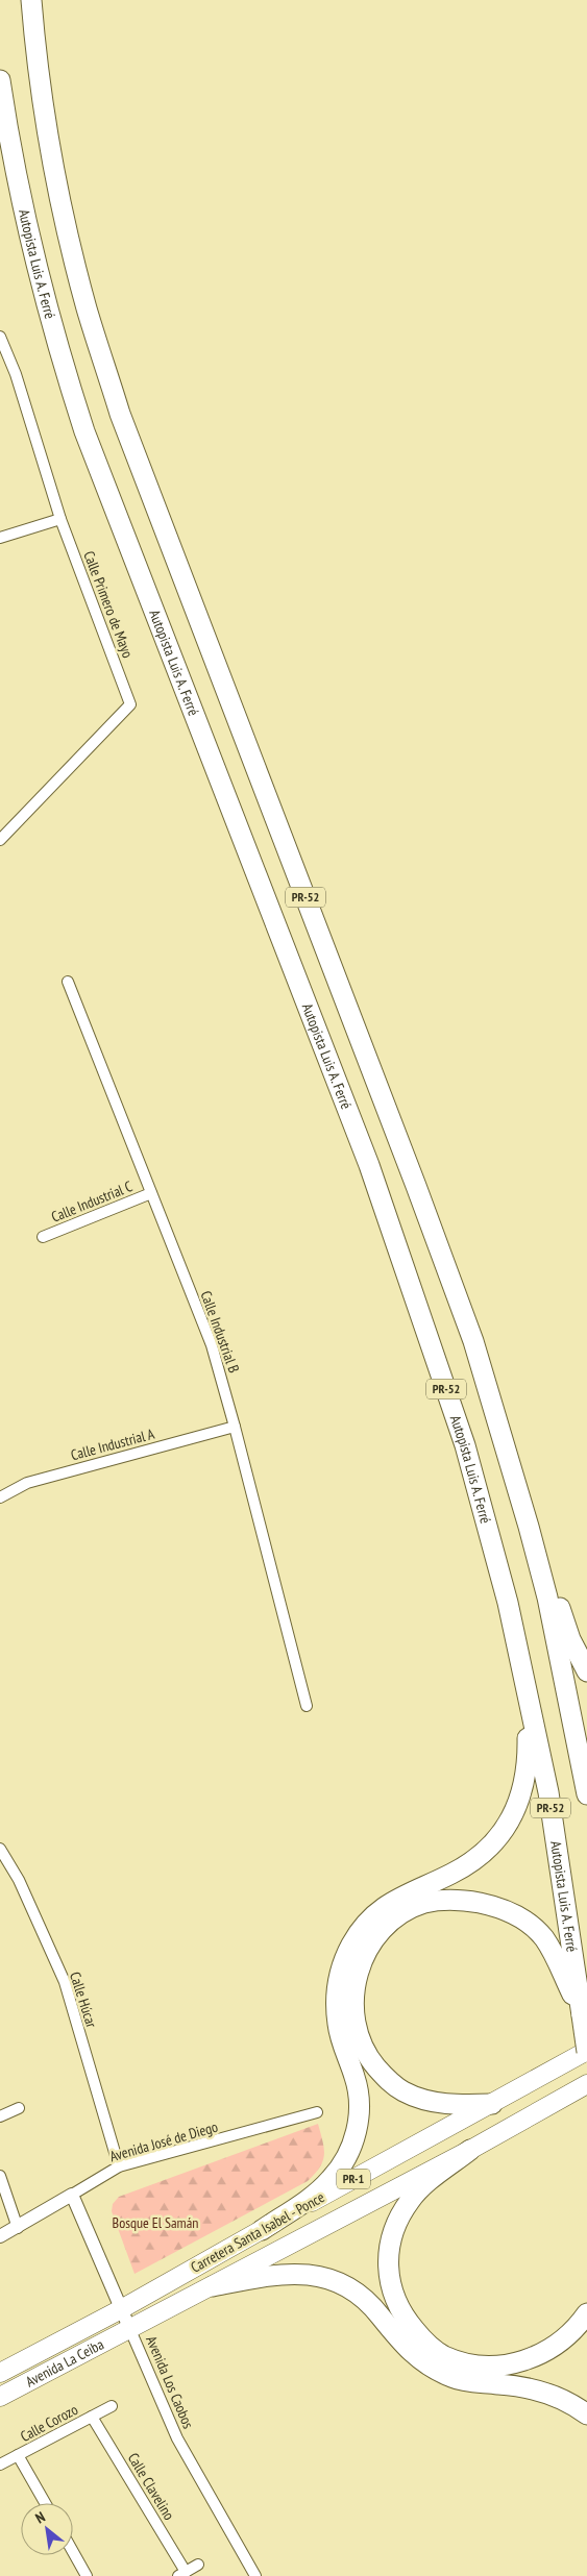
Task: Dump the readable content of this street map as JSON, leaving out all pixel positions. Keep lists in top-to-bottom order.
{
  "streets": {
    "highway": [
      "Autopista Luis A. Ferré",
      "PR-52",
      "PR-1",
      "Carretera Santa Isabel - Ponce",
      "Avenida La Ceiba"
    ],
    "street": [
      "Calle Primero de Mayo",
      "Calle Industrial C",
      "Calle Industrial B",
      "Calle Industrial A",
      "Calle Húcar",
      "Avenida José de Diego",
      "Avenida Los Caobos",
      "Calle Corozo",
      "Calle Clavelino"
    ]
  },
  "crossings": [
    ["Autopista Luis A. Ferré", "Carretera Santa Isabel - Ponce"],
    ["Calle Industrial C", "Calle Industrial B"],
    ["Calle Industrial B", "Calle Industrial A"],
    ["Calle Húcar", "Avenida José de Diego"],
    ["Avenida José de Diego", "Avenida Los Caobos"],
    ["Carretera Santa Isabel - Ponce", "Avenida La Ceiba"],
    ["Carretera Santa Isabel - Ponce", "Avenida Los Caobos"],
    ["Avenida La Ceiba", "Avenida Los Caobos"],
    ["Calle Corozo", "Calle Clavelino"]
  ],
  "parks": ["Bosque El Samán"],
  "north": "top left"
}
